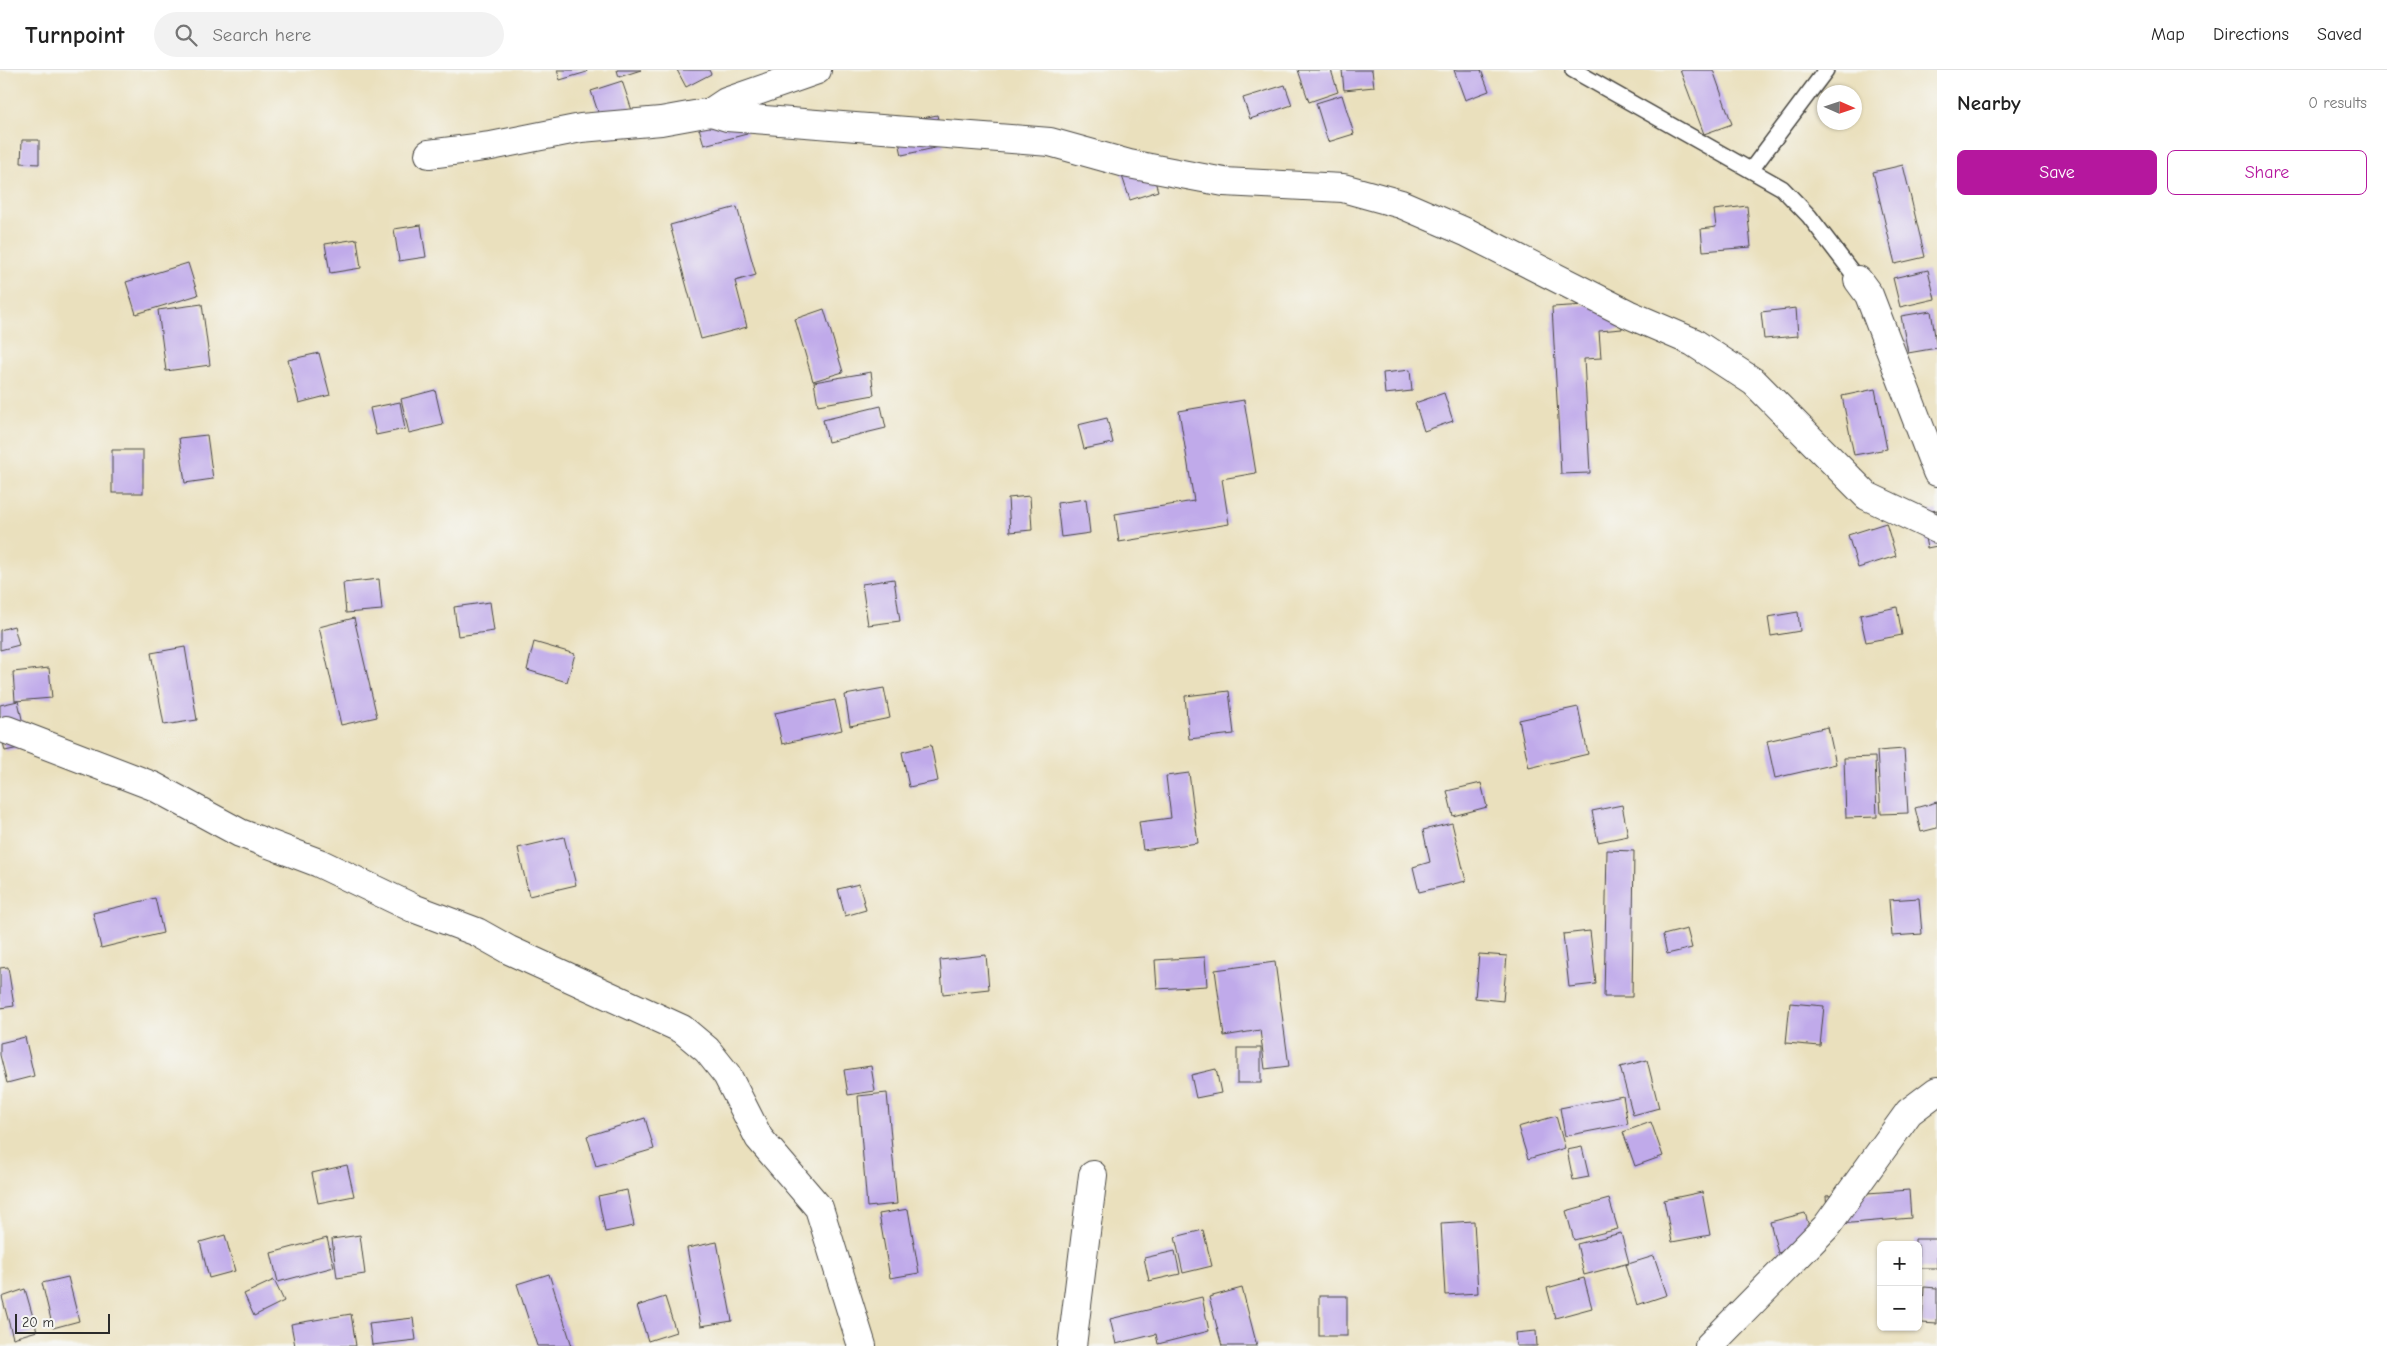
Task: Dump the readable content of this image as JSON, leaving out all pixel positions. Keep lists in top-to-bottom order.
{
  "scale_bar": "20 m",
  "north": "right",
  "page": {
    "header": "Turnpoint",
    "search": "Search here",
    "nav": ["Map", "Directions", "Saved"],
    "heading": ["Nearby", "0 results"],
    "buttons": ["Save", "Share"],
    "map_buttons": ["+", "−"],
    "scale": "20 m"
  }
}
